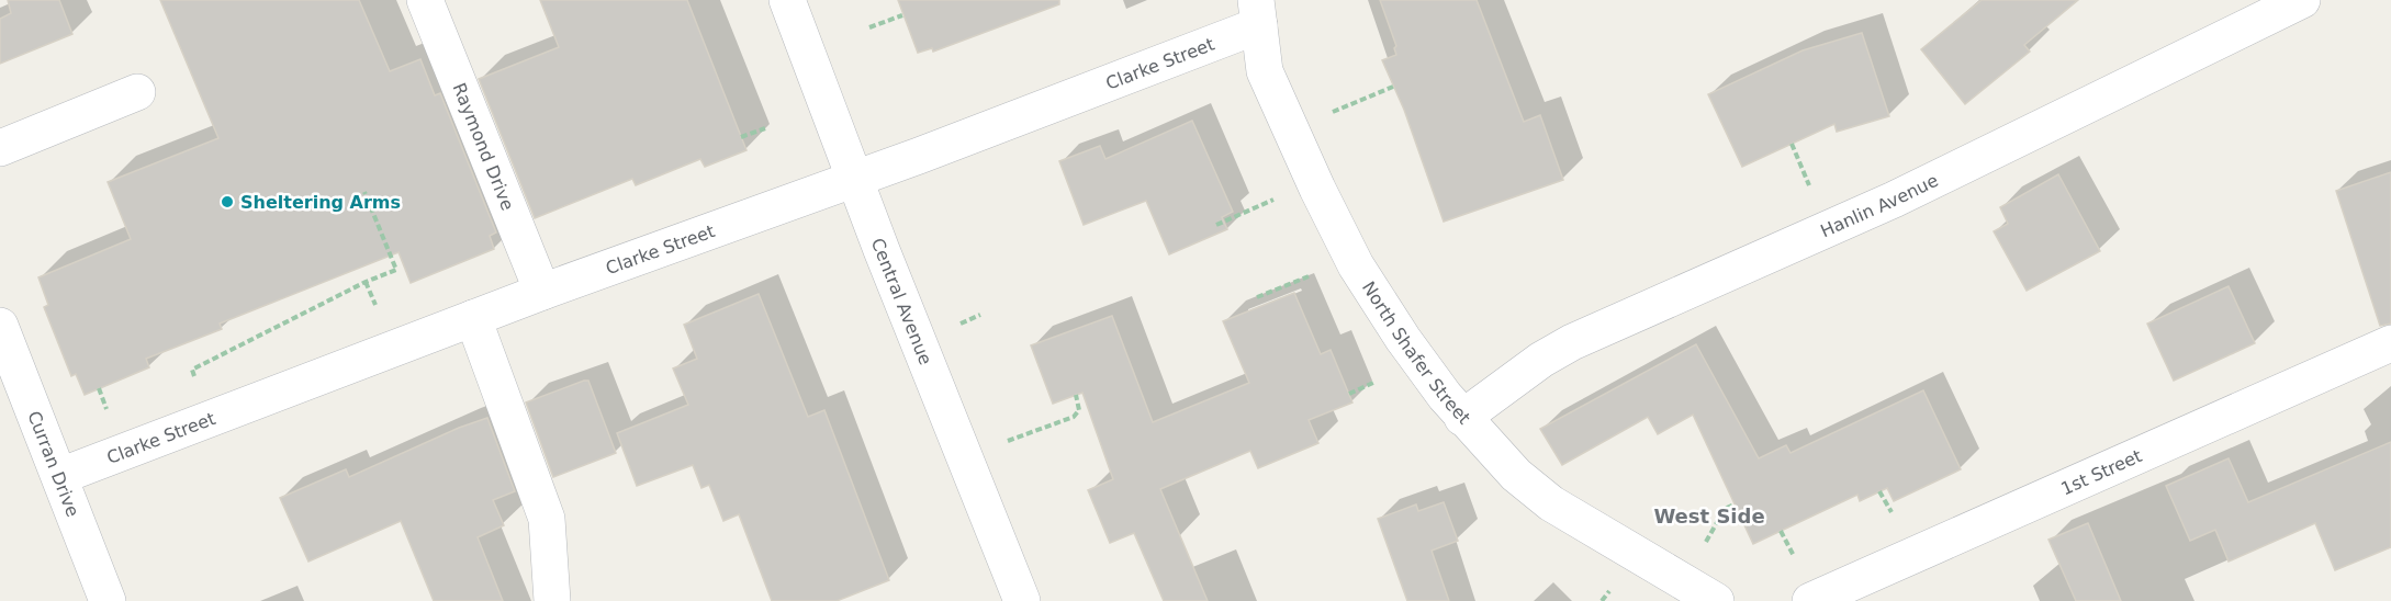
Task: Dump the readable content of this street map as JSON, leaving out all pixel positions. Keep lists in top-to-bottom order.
{
  "streets": {
    "street": [
      "Clarke Street",
      "Raymond Drive",
      "Hanlin Avenue",
      "Central Avenue",
      "North Shafer Street",
      "Curran Drive",
      "1st Street"
    ]
  },
  "crossings": [
    ["Clarke Street", "Raymond Drive"],
    ["Clarke Street", "Central Avenue"],
    ["Clarke Street", "North Shafer Street"],
    ["Clarke Street", "Curran Drive"],
    ["Hanlin Avenue", "North Shafer Street"]
  ],
  "districts": ["West Side"],
  "places": ["Sheltering Arms"]
}
